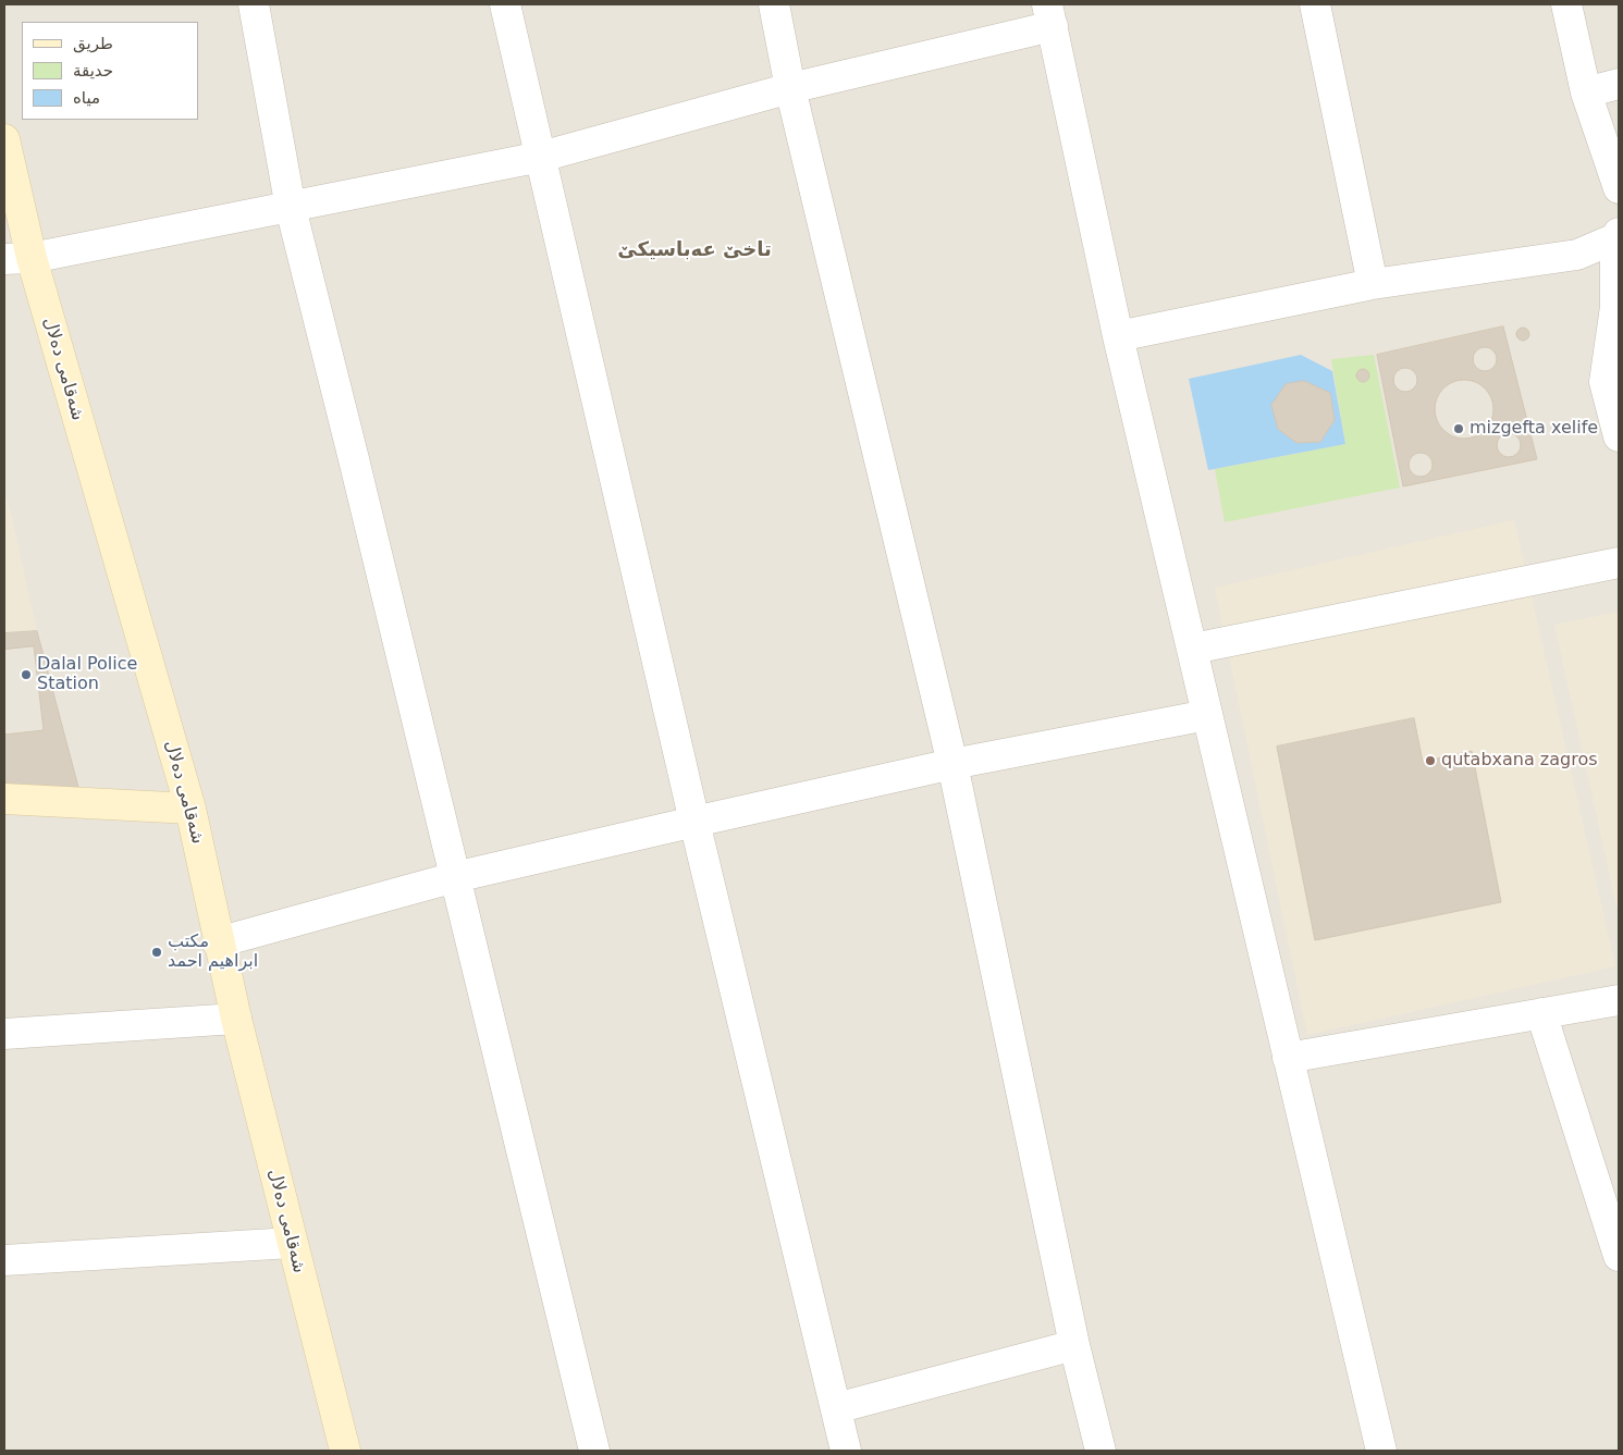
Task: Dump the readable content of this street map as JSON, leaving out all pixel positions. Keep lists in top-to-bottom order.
{
  "streets": {
    "main road": ["شەقامی دەلال"]
  },
  "districts": ["تاخێ عه‌باسيكێ"],
  "places": [
    "mizgefta xelife",
    "Dalal Police Station",
    "qutabxana zagros",
    "مكتب ابراهيم احمد"
  ],
  "legend": ["طريق", "حديقة", "مياه"]
}
